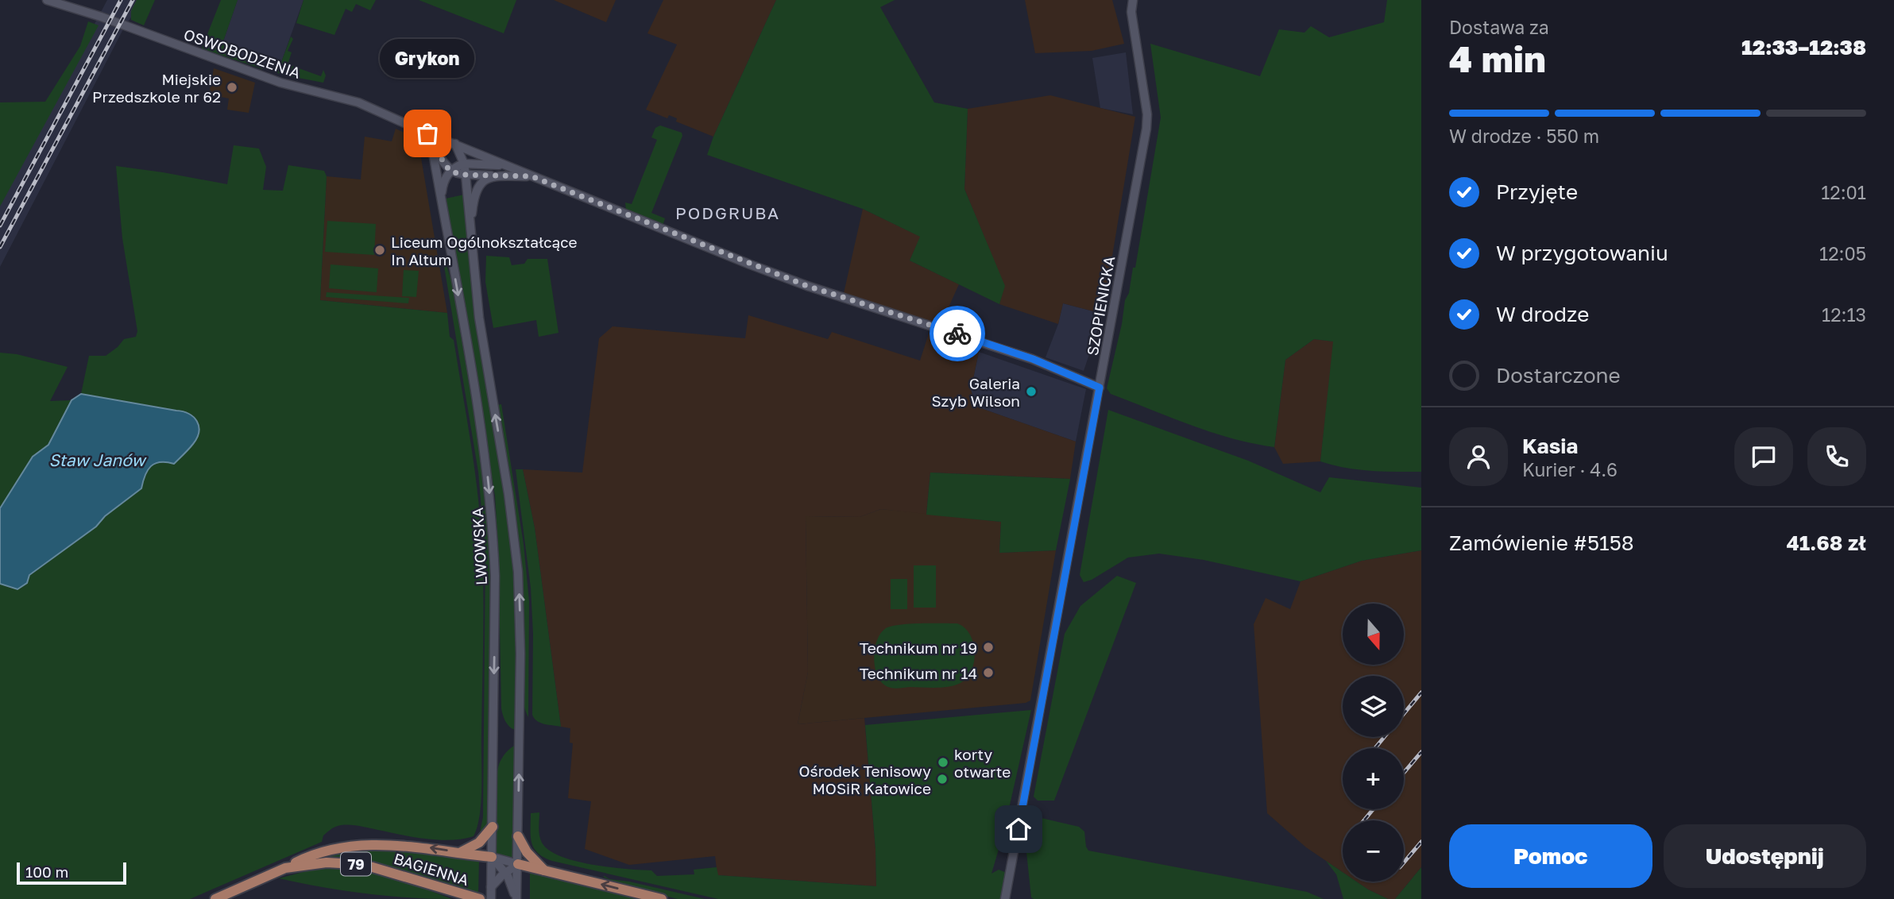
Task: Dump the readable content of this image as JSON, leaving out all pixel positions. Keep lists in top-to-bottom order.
{
  "streets": {
    "main road": ["79", "BAGIENNA"],
    "street": ["OSWOBODZENIA", "SZOPIENICKA", "LWOWSKA"]
  },
  "crossings": [
    ["OSWOBODZENIA", "SZOPIENICKA"]
  ],
  "districts": ["PODGRUBA"],
  "water": ["Staw Janów"],
  "places": [
    "Miejskie Przedszkole nr 62",
    "Grykon",
    "Liceum Ogólnokształcące In Altum",
    "Galeria Szyb Wilson",
    "Technikum nr 19",
    "Technikum nr 14",
    "korty otwarte",
    "Ośrodek Tenisowy MOSiR Katowice"
  ],
  "scale_bar": "100 m",
  "north": "bottom",
  "page": {
    "heading": ["4 min", "Dostawa za", "12:33–12:38"],
    "panel": [
      "Kasia",
      "Kurier · 4.6",
      "Zamówienie #5158",
      "41.68 zł"
    ],
    "bubble": "Grykon",
    "bar": "W drodze · 550 m",
    "list": [
      ["Przyjęte", "12:01"],
      ["W przygotowaniu", "12:05"],
      ["W drodze", "12:13"],
      "Dostarczone"
    ],
    "map_buttons": ["+", "−"],
    "buttons": ["Pomoc", "Udostępnij"],
    "scale": "100 m"
  }
}
